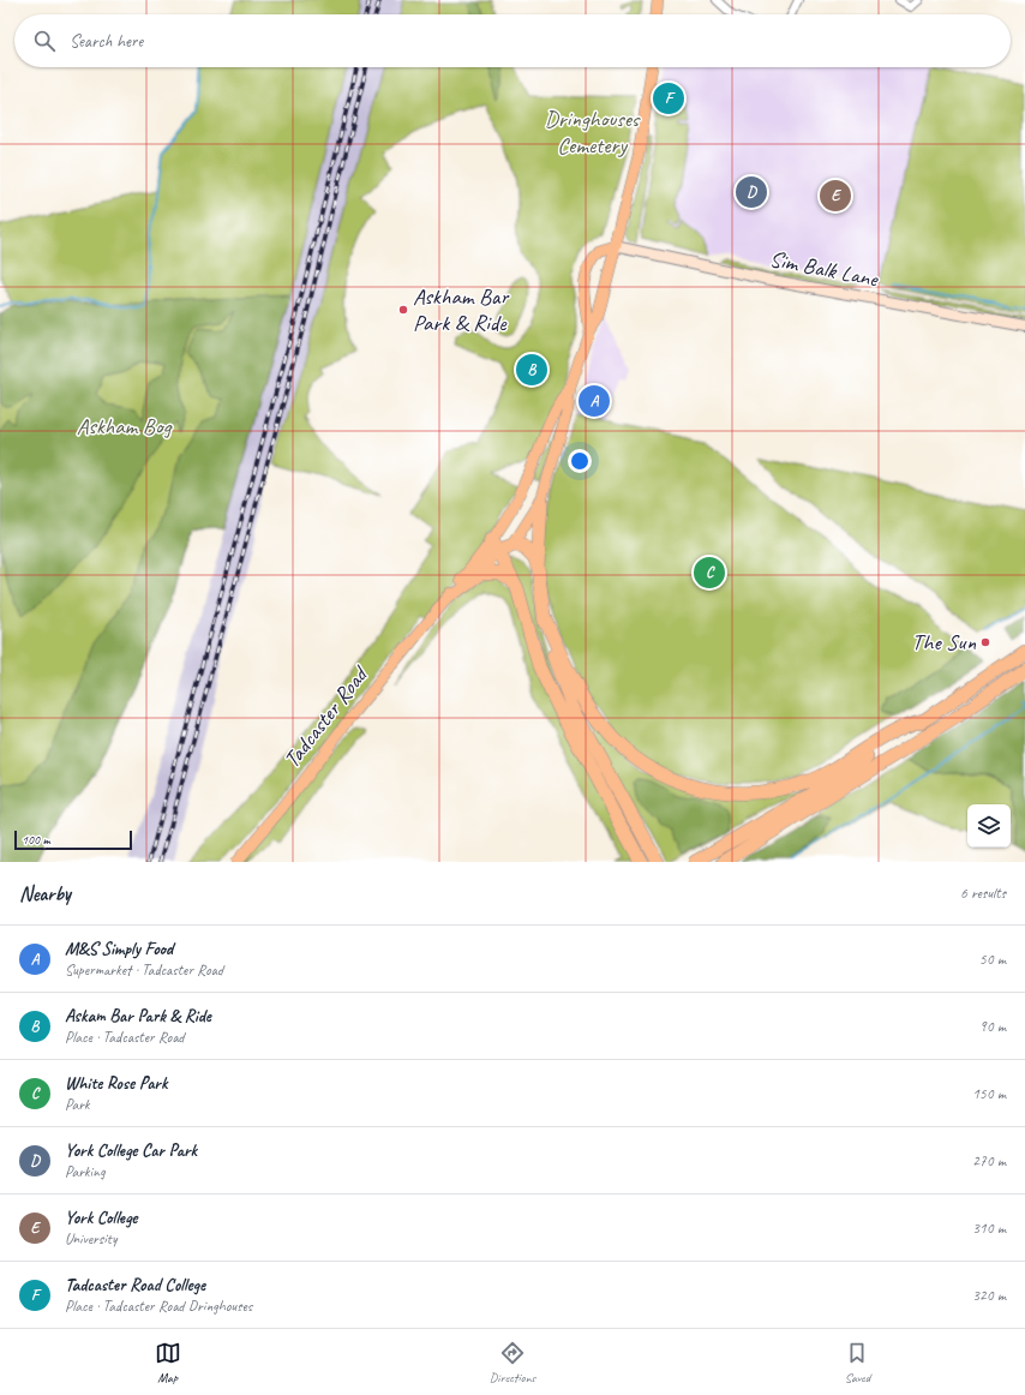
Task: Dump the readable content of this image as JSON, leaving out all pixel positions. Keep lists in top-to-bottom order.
{
  "streets": {
    "main road": ["Tadcaster Road"],
    "street": ["Sim Balk Lane"]
  },
  "crossings": [
    ["Sim Balk Lane", "Tadcaster Road"]
  ],
  "parks": ["Dringhouses Cemetery", "Askham Bog"],
  "places": ["Askham Bar Park & Ride", "The Sun"],
  "scale_bar": "100 m",
  "page": {
    "search": "Search here",
    "pins": [
      "F",
      "D",
      "E",
      "B",
      "A",
      "C"
    ],
    "scale": "100 m",
    "heading": ["Nearby", "6 results"],
    "list": [
      {
        "mark": "A",
        "name": "M&S Simply Food",
        "note": "Supermarket · Tadcaster Road",
        "value": "50 m"
      },
      {
        "mark": "B",
        "name": "Askam Bar Park & Ride",
        "note": "Place · Tadcaster Road",
        "value": "90 m"
      },
      {
        "mark": "C",
        "name": "White Rose Park",
        "note": "Park",
        "value": "150 m"
      },
      {
        "mark": "D",
        "name": "York College Car Park",
        "note": "Parking",
        "value": "270 m"
      },
      {
        "mark": "E",
        "name": "York College",
        "note": "University",
        "value": "310 m"
      },
      {
        "mark": "F",
        "name": "Tadcaster Road College",
        "note": "Place · Tadcaster Road Dringhouses",
        "value": "320 m"
      }
    ],
    "nav": ["Map", "Directions", "Saved"]
  }
}
